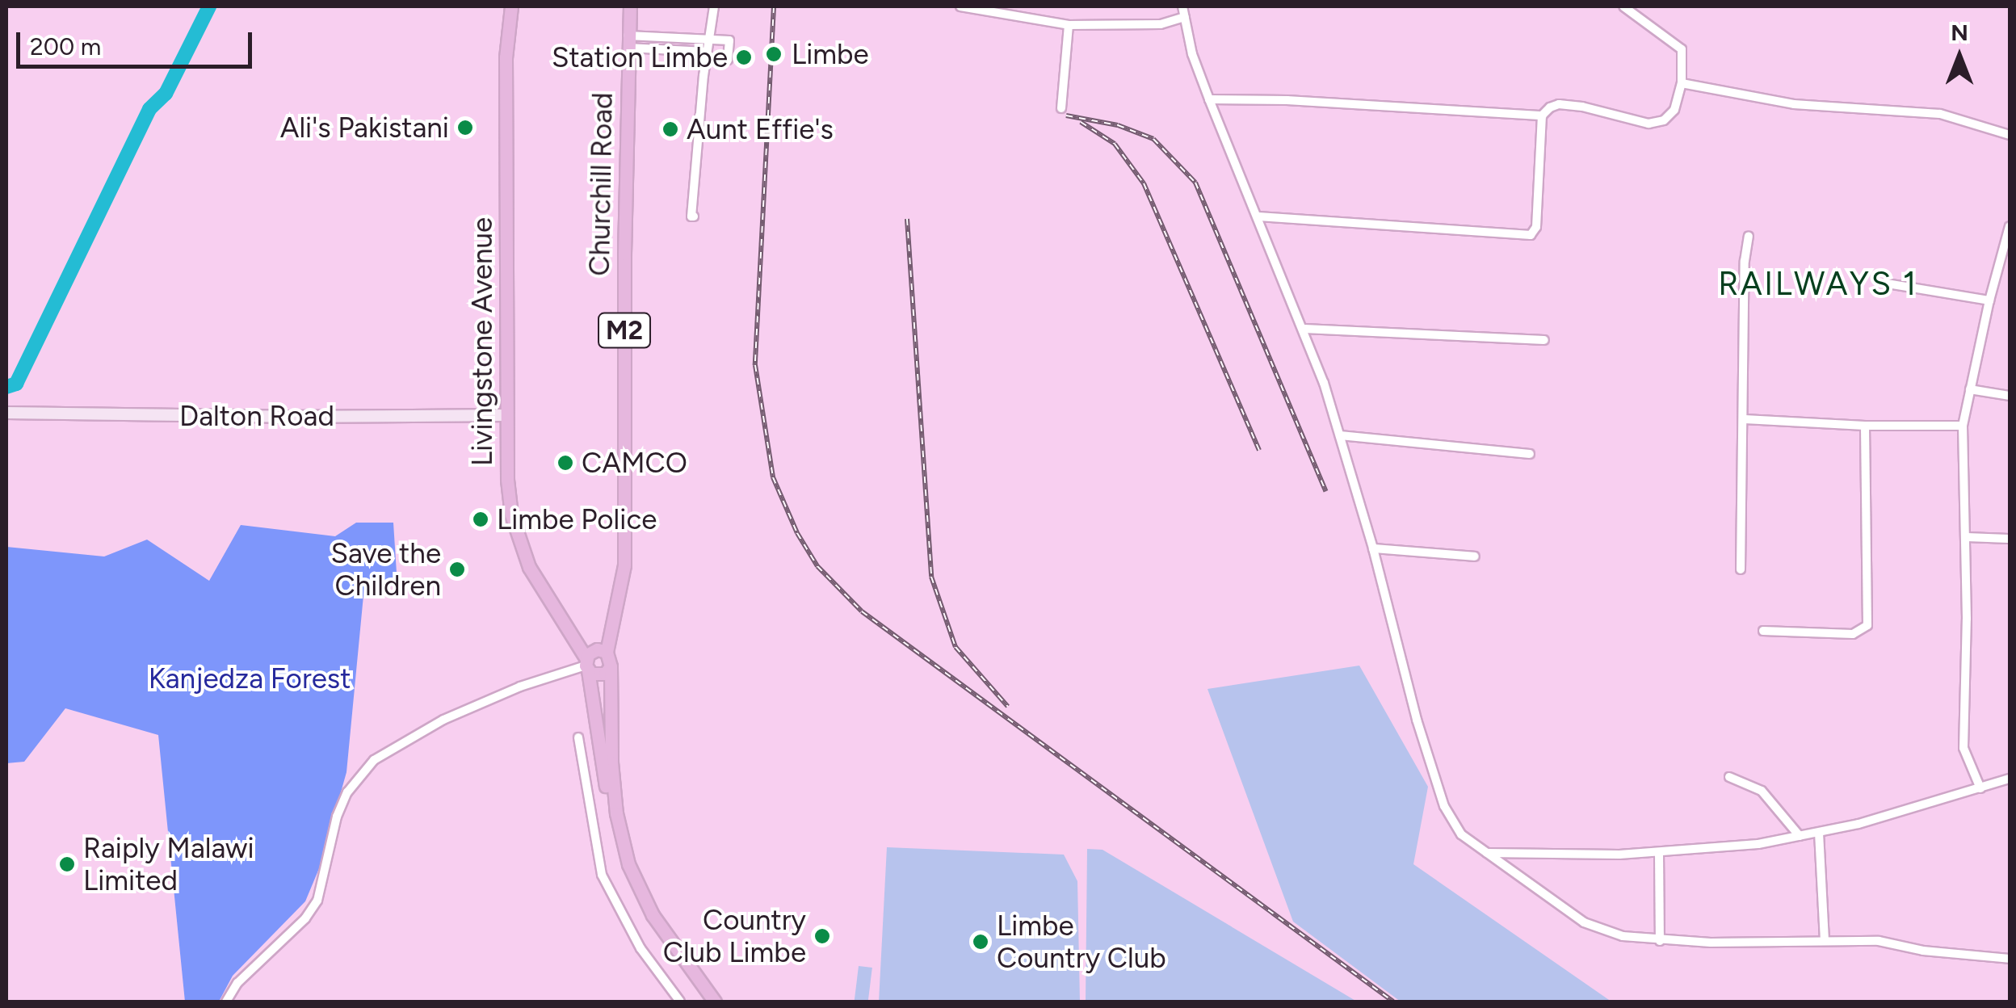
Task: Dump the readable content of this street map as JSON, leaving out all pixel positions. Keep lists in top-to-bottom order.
{
  "streets": {
    "highway": ["Churchill Road", "M2", "Livingstone Avenue"],
    "main road": ["Dalton Road"]
  },
  "crossings": [
    ["Livingstone Avenue", "Dalton Road"]
  ],
  "districts": ["RAILWAYS 1"],
  "parks": ["Kanjedza Forest"],
  "places": [
    "Limbe",
    "Station Limbe",
    "Ali's Pakistani",
    "Aunt Effie's",
    "CAMCO",
    "Limbe Police",
    "Save the Children",
    "Raiply Malawi Limited",
    "Country Club Limbe",
    "Limbe Country Club"
  ],
  "scale_bar": "200 m",
  "north": "top"
}
